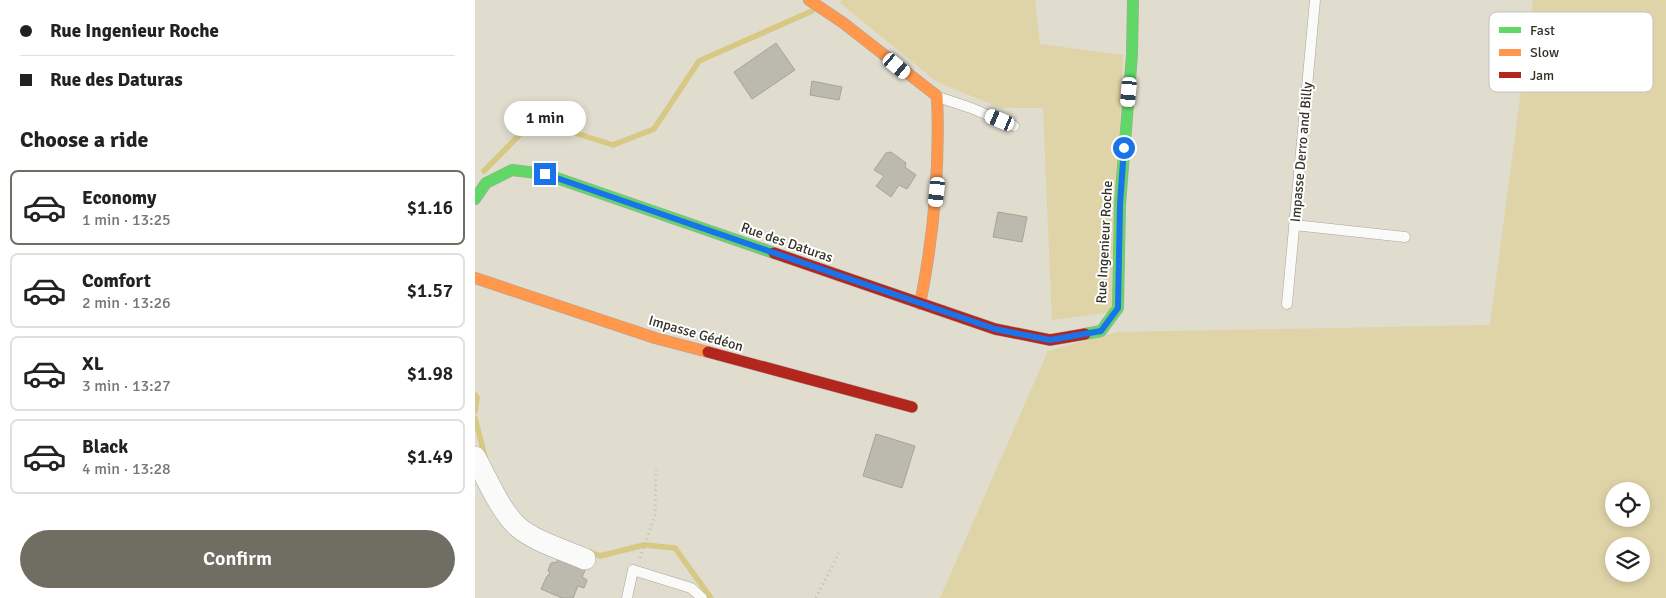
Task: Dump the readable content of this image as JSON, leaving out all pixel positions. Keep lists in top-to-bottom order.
{
  "streets": {
    "street": ["Rue des Daturas", "Rue Ingenieur Roche", "Impasse Gédéon"],
    "lane": ["Impasse Derro and Billy"]
  },
  "crossings": [
    ["Rue des Daturas", "Rue Ingenieur Roche"]
  ],
  "legend": ["Fast", "Slow", "Jam"],
  "page": {
    "banner": ["Rue Ingenieur Roche", "Rue des Daturas"],
    "bubble": "1 min",
    "heading": "Choose a ride",
    "list": [
      {
        "name": "Economy",
        "note": "1 min · 13:25",
        "value": "$1.16"
      },
      {
        "name": "Comfort",
        "note": "2 min · 13:26",
        "value": "$1.57"
      },
      {
        "name": "XL",
        "note": "3 min · 13:27",
        "value": "$1.98"
      },
      {
        "name": "Black",
        "note": "4 min · 13:28",
        "value": "$1.49"
      }
    ],
    "buttons": "Confirm"
  }
}
